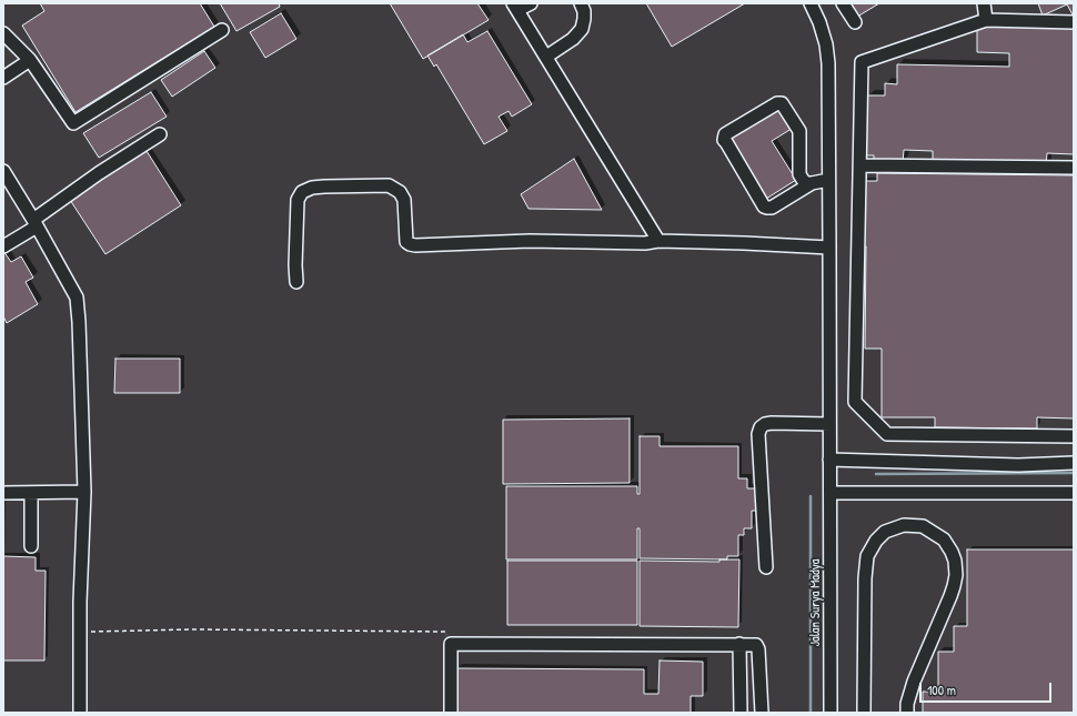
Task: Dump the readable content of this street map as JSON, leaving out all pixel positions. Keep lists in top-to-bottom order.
{
  "streets": {
    "street": ["Jalan Surya Madya"]
  },
  "scale_bar": "100 m"
}
